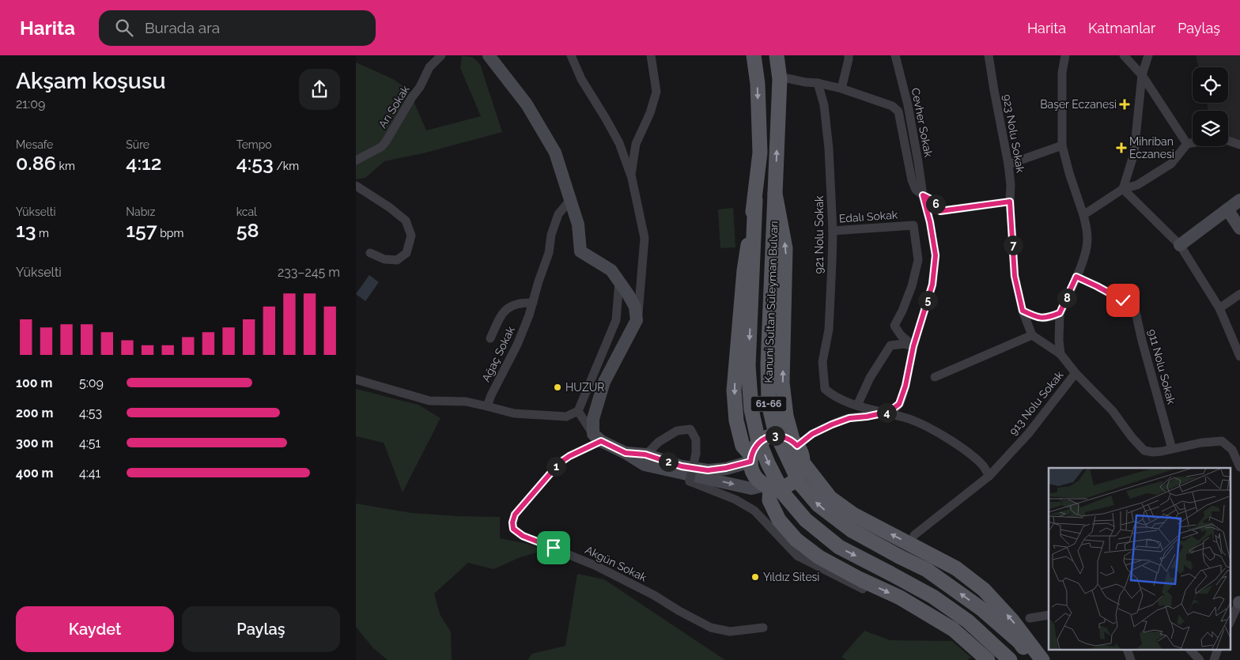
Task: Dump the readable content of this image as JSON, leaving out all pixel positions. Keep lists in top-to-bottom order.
{
  "streets": {
    "main road": ["Kanuni Sultan Süleyman Bulvarı", "61-66"],
    "street": [
      "Arı Sokak",
      "Cevher Sokak",
      "923 Nolu Sokak",
      "Edalı Sokak",
      "921 Nolu Sokak",
      "Ağaç Sokak",
      "911 Nolu Sokak",
      "913 Nolu Sokak",
      "Akgün Sokak"
    ]
  },
  "crossings": [
    ["Edalı Sokak", "921 Nolu Sokak"],
    ["Kanuni Sultan Süleyman Bulvarı", "61-66"],
    ["911 Nolu Sokak", "913 Nolu Sokak"]
  ],
  "places": {
    "health": ["Başer Eczanesi", "Mihriban Eczanesi"],
    "other": ["HUZUR", "Yıldız Sitesi"]
  },
  "page": {
    "header": "Harita",
    "search": "Burada ara",
    "nav": ["Harita", "Katmanlar", "Paylaş"],
    "heading": ["Akşam koşusu", "21:09"],
    "stats": [
      ["Mesafe", "0.86 km"],
      ["Süre", "4:12"],
      ["Tempo", "4:53 /km"],
      ["Yükselti", "13 m"],
      ["Nabız", "157 bpm"],
      ["kcal", "58"]
    ],
    "pins": [
      "6",
      "7",
      "8",
      "5",
      "4",
      "3",
      "2",
      "1"
    ],
    "chart": ["Yükselti", "233–245 m"],
    "list": [
      {
        "name": "100 m",
        "note": "5:09"
      },
      {
        "name": "200 m",
        "note": "4:53"
      },
      {
        "name": "300 m",
        "note": "4:51"
      },
      {
        "name": "400 m",
        "note": "4:41"
      }
    ],
    "buttons": ["Kaydet", "Paylaş"]
  }
}
